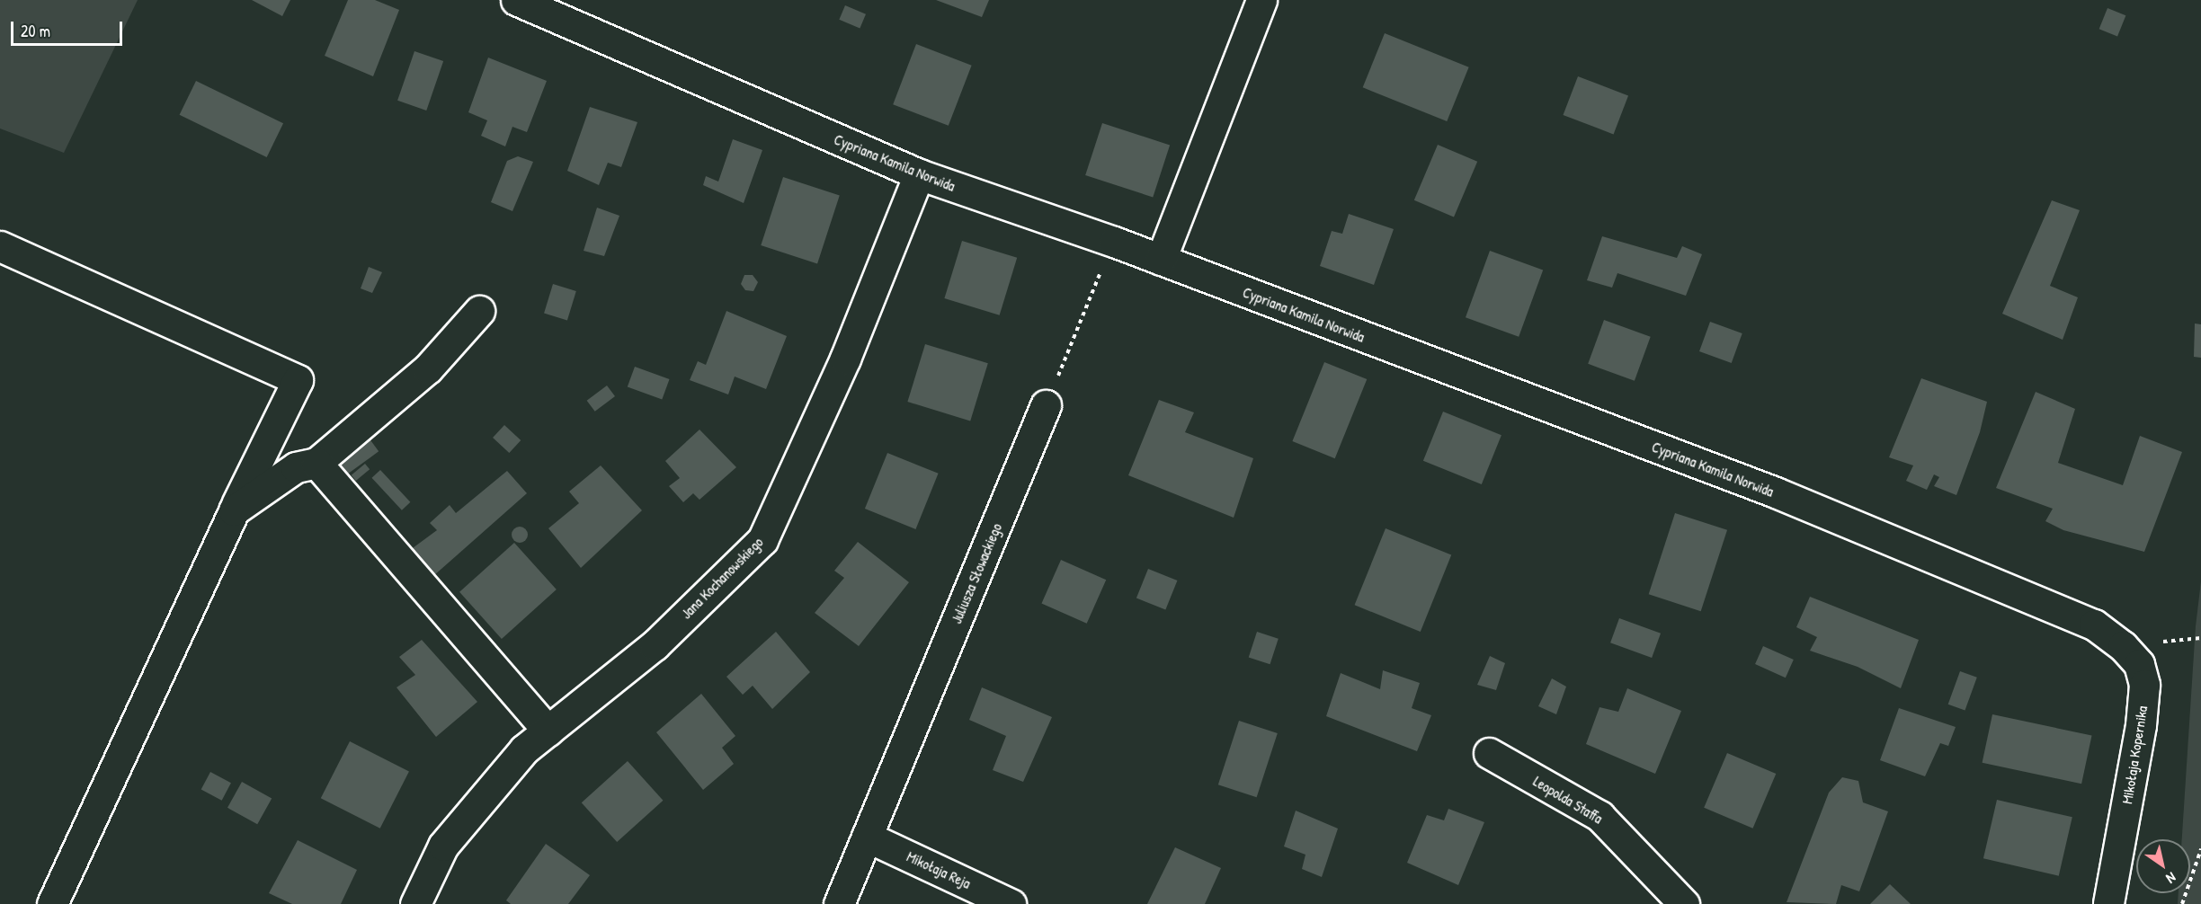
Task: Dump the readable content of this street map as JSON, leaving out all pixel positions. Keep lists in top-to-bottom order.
{
  "streets": {
    "street": [
      "Cypriana Kamila Norwida",
      "Juliusza Słowackiego",
      "Jana Kochanowskiego",
      "Mikołaja Kopernika",
      "Leopolda Staffa",
      "Mikołaja Reja"
    ]
  },
  "crossings": [
    ["Cypriana Kamila Norwida", "Jana Kochanowskiego"],
    ["Cypriana Kamila Norwida", "Mikołaja Kopernika"],
    ["Juliusza Słowackiego", "Mikołaja Reja"]
  ],
  "scale_bar": "20 m",
  "north": "bottom right"
}
